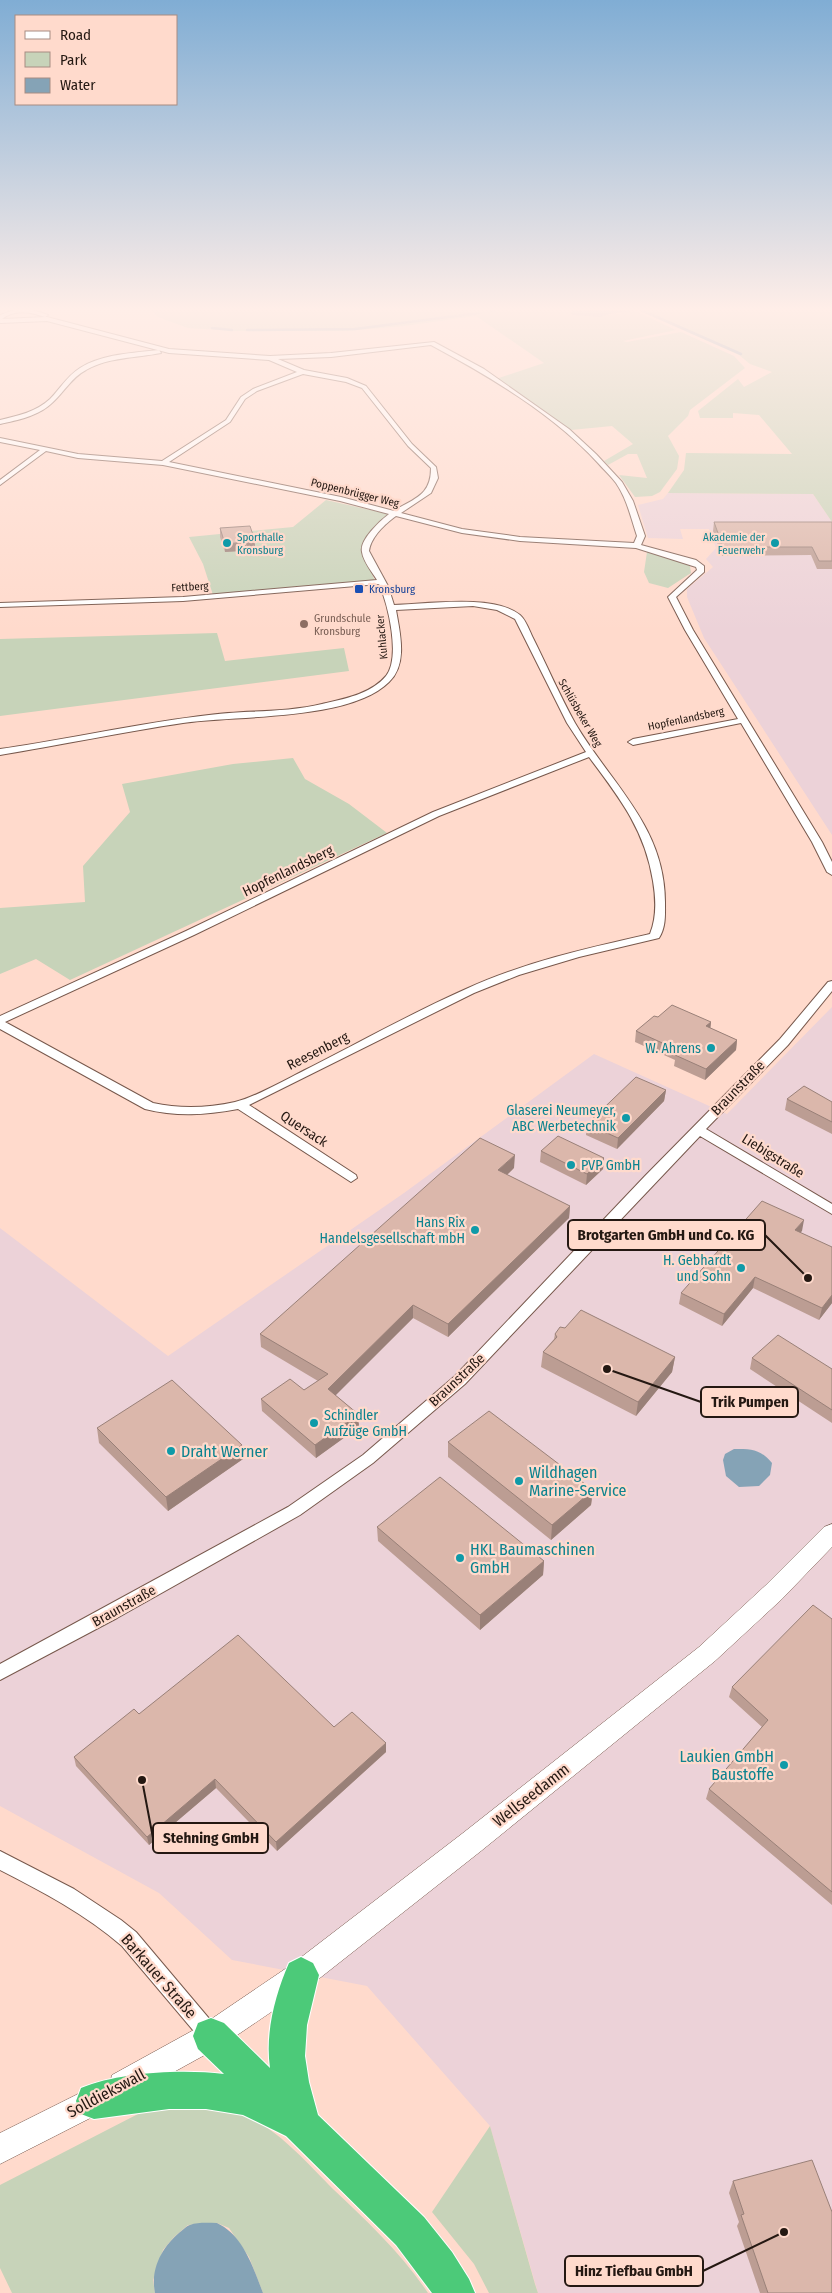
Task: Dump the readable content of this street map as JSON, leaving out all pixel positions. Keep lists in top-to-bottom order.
{
  "streets": {
    "main road": ["Wellseedamm", "Solldiekswall"],
    "street": [
      "Poppenbrügger Weg",
      "Fettberg",
      "Kuhlacker",
      "Schlüsbeker Weg",
      "Hopfenlandsberg",
      "Reesenberg",
      "Braunstraße",
      "Quersack",
      "Liebigstraße",
      "Barkauer Straße"
    ]
  },
  "crossings": [
    ["Poppenbrügger Weg", "Kuhlacker"],
    ["Poppenbrügger Weg", "Hopfenlandsberg"],
    ["Fettberg", "Kuhlacker"],
    ["Kuhlacker", "Schlüsbeker Weg"],
    ["Schlüsbeker Weg", "Hopfenlandsberg"],
    ["Schlüsbeker Weg", "Reesenberg"],
    ["Reesenberg", "Quersack"],
    ["Braunstraße", "Liebigstraße"],
    ["Wellseedamm", "Barkauer Straße"],
    ["Wellseedamm", "Solldiekswall"],
    ["Barkauer Straße", "Solldiekswall"]
  ],
  "places": {
    "other": [
      "Sporthalle Kronsburg",
      "Akademie der Feuerwehr",
      "Grundschule Kronsburg",
      "W. Ahrens",
      "Glaserei Neumeyer, ABC Werbetechnik",
      "PVP GmbH",
      "Hans Rix Handelsgesellschaft mbH",
      "H. Gebhardt und Sohn",
      "Brotgarten GmbH und Co. KG",
      "Trik Pumpen",
      "Schindler Aufzüge GmbH",
      "Draht Werner",
      "Wildhagen Marine-Service",
      "HKL Baumaschinen GmbH",
      "Laukien GmbH Baustoffe",
      "Stehning GmbH",
      "Hinz Tiefbau GmbH"
    ],
    "transit": ["Kronsburg"]
  },
  "legend": ["Road", "Park", "Water"]
}
